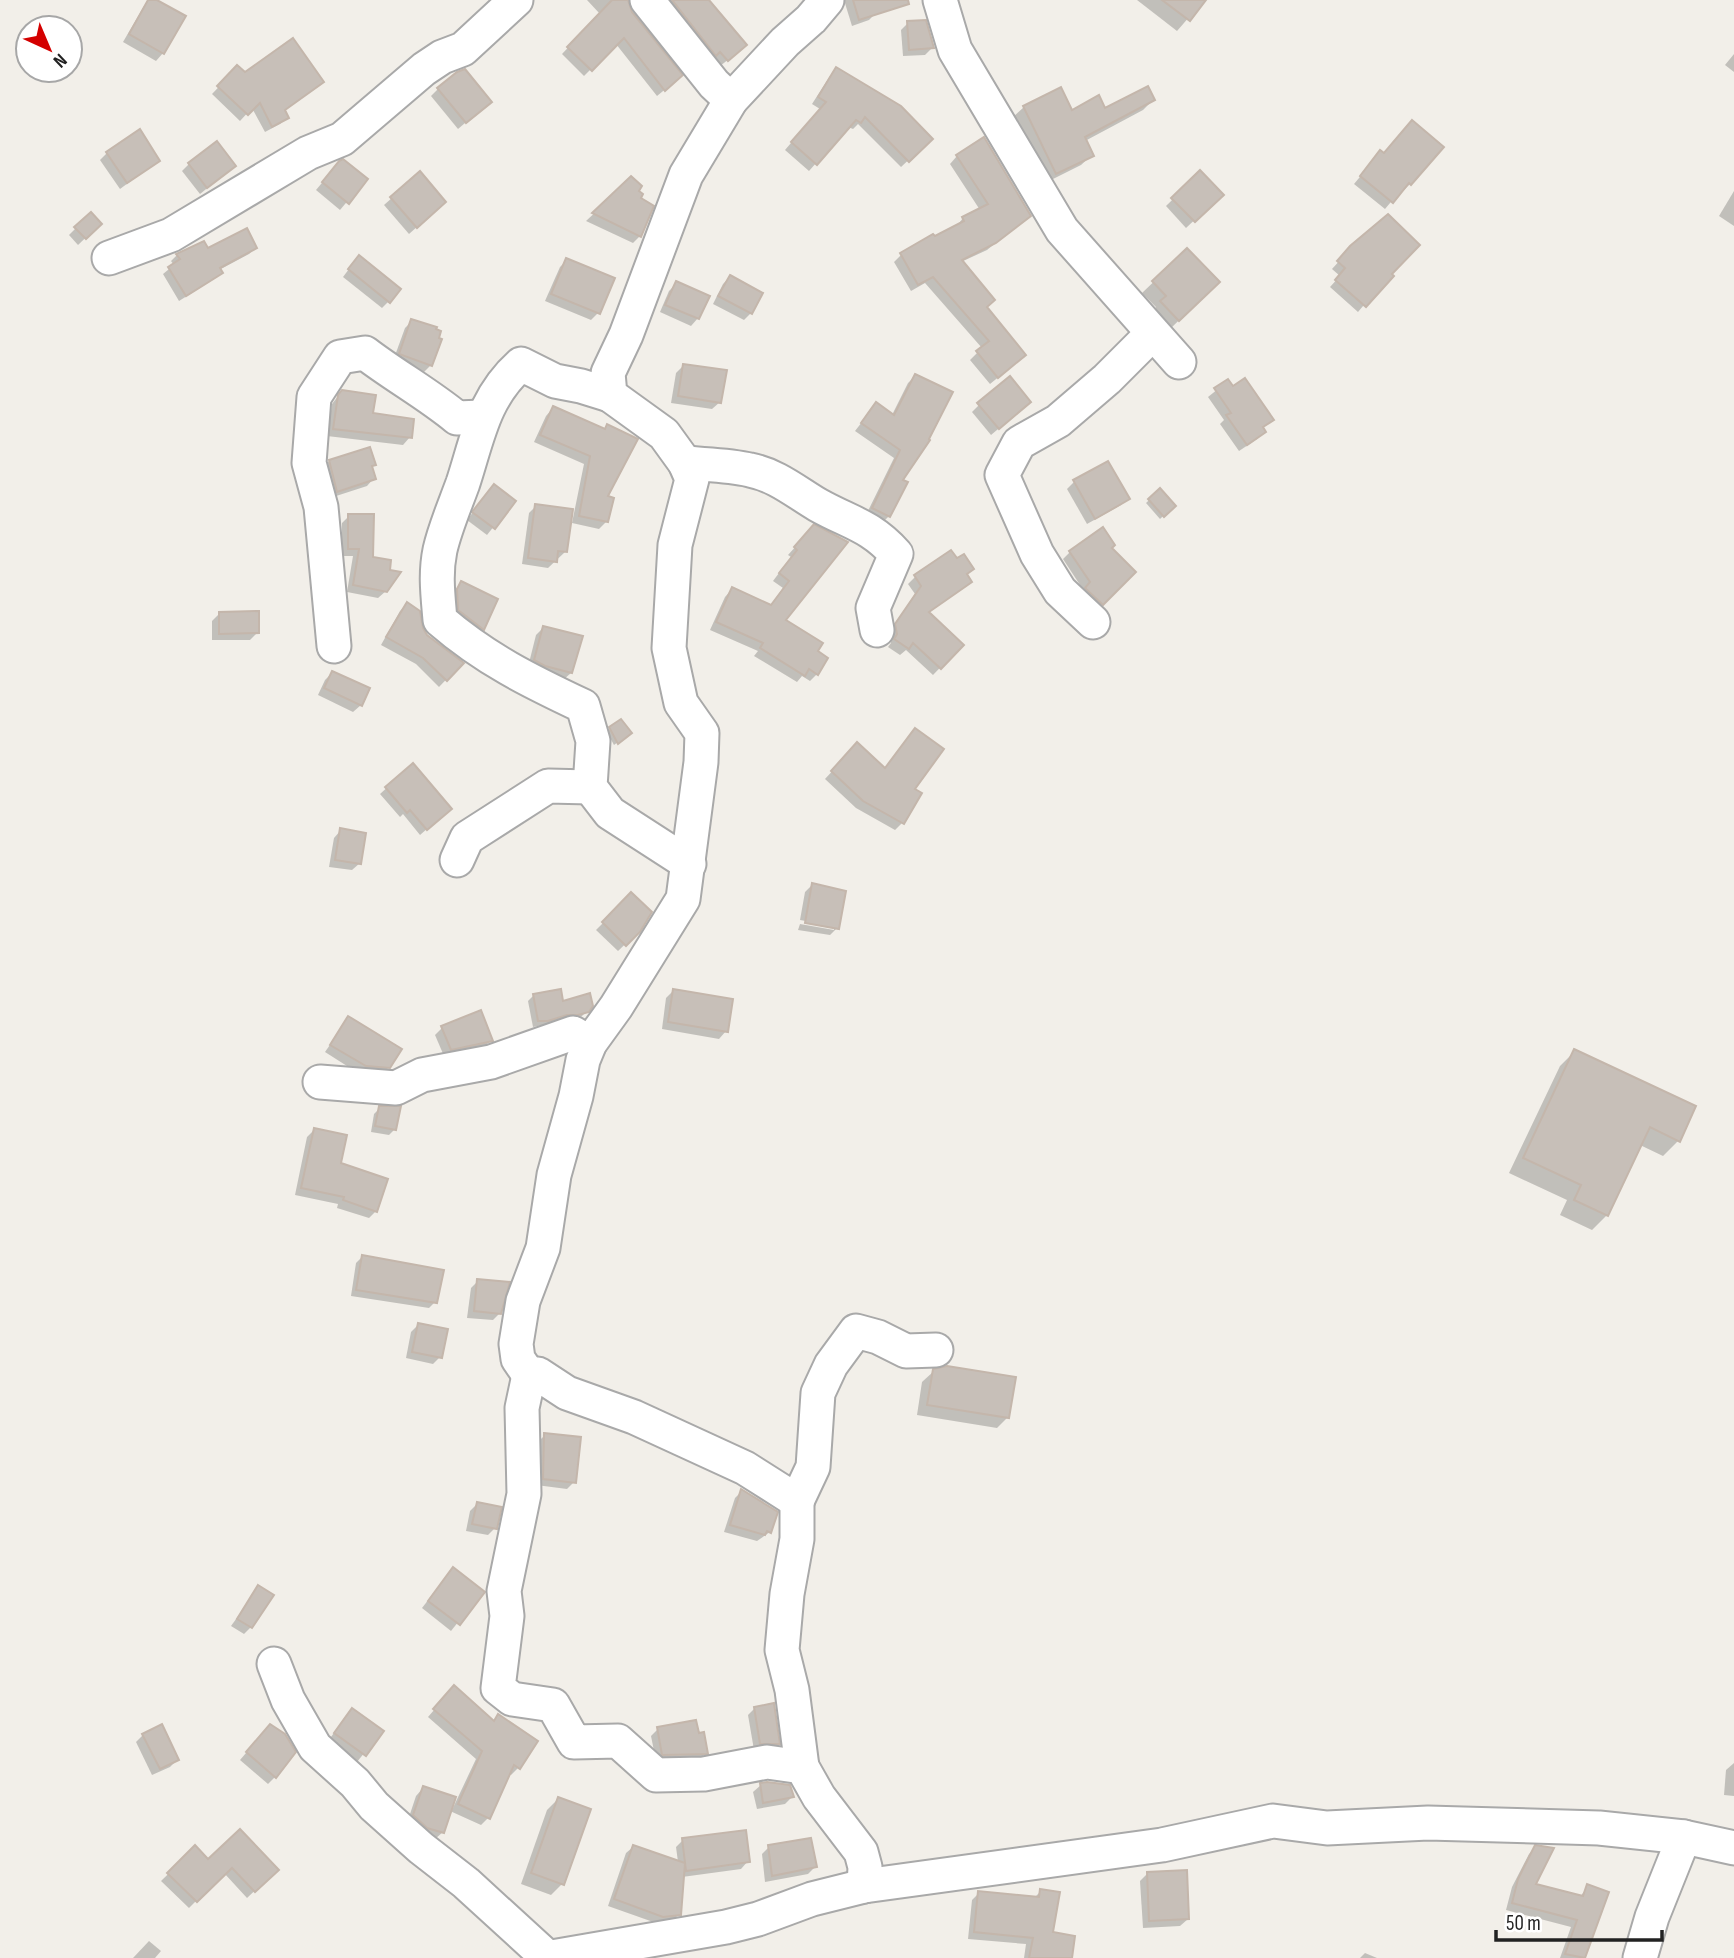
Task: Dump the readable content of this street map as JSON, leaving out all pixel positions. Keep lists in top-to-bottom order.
{
  "scale_bar": "50 m",
  "north": "bottom right"
}
